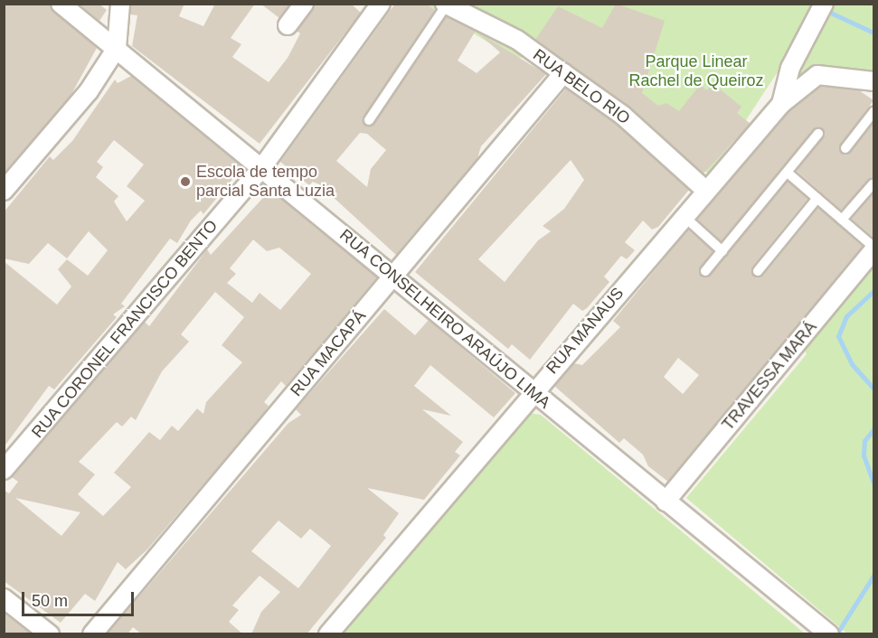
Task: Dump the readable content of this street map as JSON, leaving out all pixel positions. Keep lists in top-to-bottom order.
{
  "streets": {
    "street": [
      "RUA BELO RIO",
      "RUA CONSELHEIRO ARAÚJO LIMA",
      "RUA CORONEL FRANCISCO BENTO",
      "RUA MANAUS",
      "RUA MACAPÁ",
      "TRAVESSA MARÁ"
    ]
  },
  "crossings": [
    ["RUA BELO RIO", "RUA MANAUS"],
    ["RUA BELO RIO", "RUA MACAPÁ"],
    ["RUA CONSELHEIRO ARAÚJO LIMA", "RUA CORONEL FRANCISCO BENTO"],
    ["RUA CONSELHEIRO ARAÚJO LIMA", "RUA MANAUS"],
    ["RUA CONSELHEIRO ARAÚJO LIMA", "RUA MACAPÁ"],
    ["RUA CONSELHEIRO ARAÚJO LIMA", "TRAVESSA MARÁ"]
  ],
  "parks": ["Parque Linear Rachel de Queiroz"],
  "places": ["Escola de tempo parcial Santa Luzia"],
  "scale_bar": "50 m"
}
